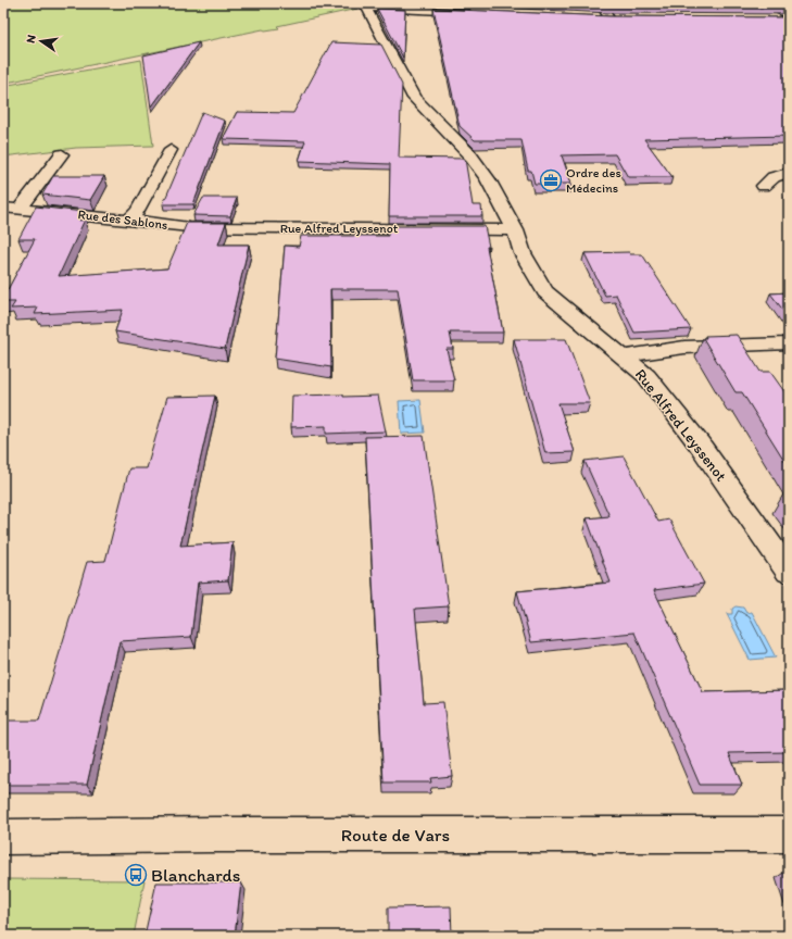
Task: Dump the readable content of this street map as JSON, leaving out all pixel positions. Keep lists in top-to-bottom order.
{
  "streets": {
    "street": ["Rue des Sablons", "Rue Alfred Leyssenot", "Route de Vars"]
  },
  "crossings": [
    ["Rue des Sablons", "Rue Alfred Leyssenot"]
  ],
  "places": {
    "office": ["Ordre des Médecins"],
    "bus stop": ["Blanchards"]
  },
  "north": "left"
}
